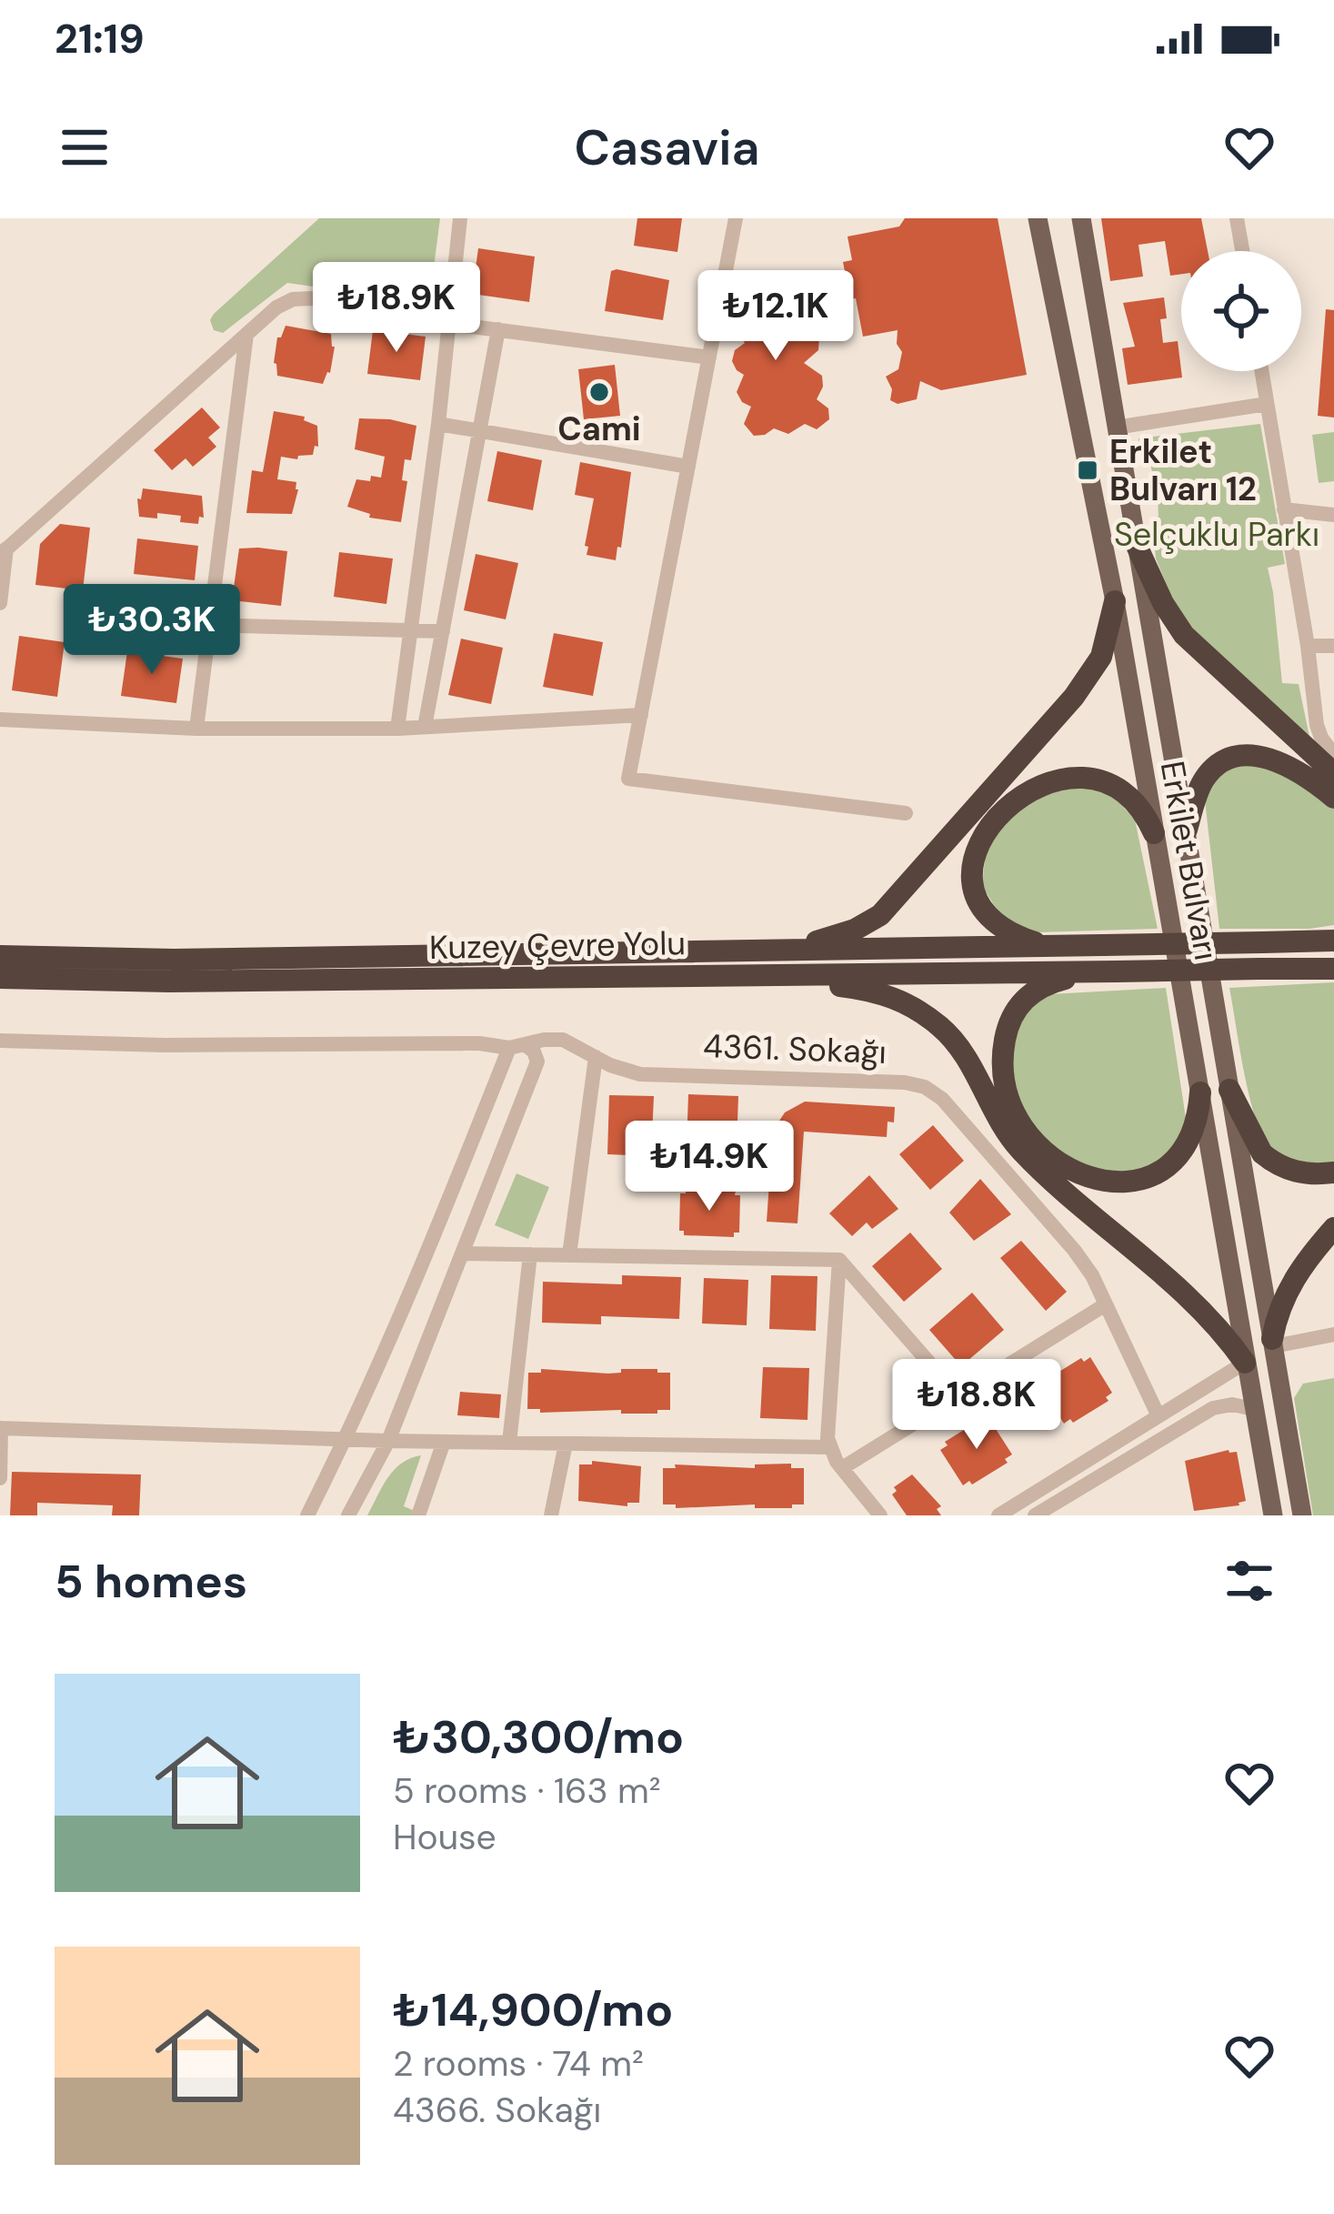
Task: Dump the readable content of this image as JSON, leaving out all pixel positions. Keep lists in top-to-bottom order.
{
  "streets": {
    "highway": ["Kuzey Çevre Yolu"],
    "main road": ["Erkilet Bulvarı"],
    "street": ["4361. Sokağı"]
  },
  "parks": ["Selçuklu Parkı"],
  "places": {
    "other": ["Cami"],
    "transit": ["Erkilet Bulvarı 12"]
  },
  "page": {
    "status": "21:19",
    "header": "Casavia",
    "price": [
      "₺18.9K",
      "₺12.1K",
      "₺30.3K",
      "₺14.9K",
      "₺18.8K"
    ],
    "heading": "5 homes",
    "list": [
      {
        "name": "₺30,300/mo",
        "note": "5 rooms · 163 m² · House"
      },
      {
        "name": "₺14,900/mo",
        "note": "2 rooms · 74 m² · 4366. Sokağı"
      }
    ]
  }
}
